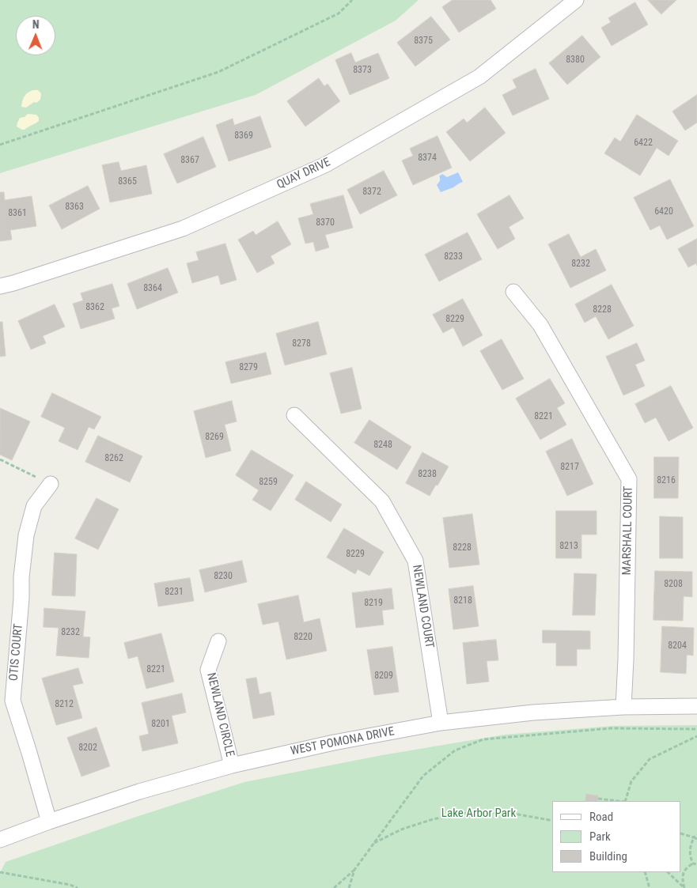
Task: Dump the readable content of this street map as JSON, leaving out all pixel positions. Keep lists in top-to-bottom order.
{
  "streets": {
    "street": [
      "QUAY DRIVE",
      "MARSHALL COURT",
      "NEWLAND COURT",
      "OTIS COURT",
      "NEWLAND CIRCLE",
      "WEST POMONA DRIVE"
    ]
  },
  "crossings": [
    ["MARSHALL COURT", "WEST POMONA DRIVE"],
    ["NEWLAND COURT", "WEST POMONA DRIVE"],
    ["OTIS COURT", "WEST POMONA DRIVE"],
    ["NEWLAND CIRCLE", "WEST POMONA DRIVE"]
  ],
  "parks": ["Lake Arbor Park"],
  "house_numbers": [
    "8375",
    "8380",
    "8373",
    "8369",
    "6422",
    "8374",
    "8367",
    "8365",
    "8372",
    "8363",
    "6420",
    "8361",
    "8370",
    "8233",
    "8232",
    "8364",
    "8362",
    "8228",
    "8229",
    "8278",
    "8279",
    "8221",
    "8269",
    "8248",
    "8262",
    "8217",
    "8238",
    "8216",
    "8259",
    "8213",
    "8228",
    "8229",
    "8230",
    "8208",
    "8231",
    "8218",
    "8219",
    "8232",
    "8220",
    "8204",
    "8221",
    "8209",
    "8212",
    "8201",
    "8202"
  ],
  "legend": ["Road", "Park", "Building"],
  "north": "top"
}
